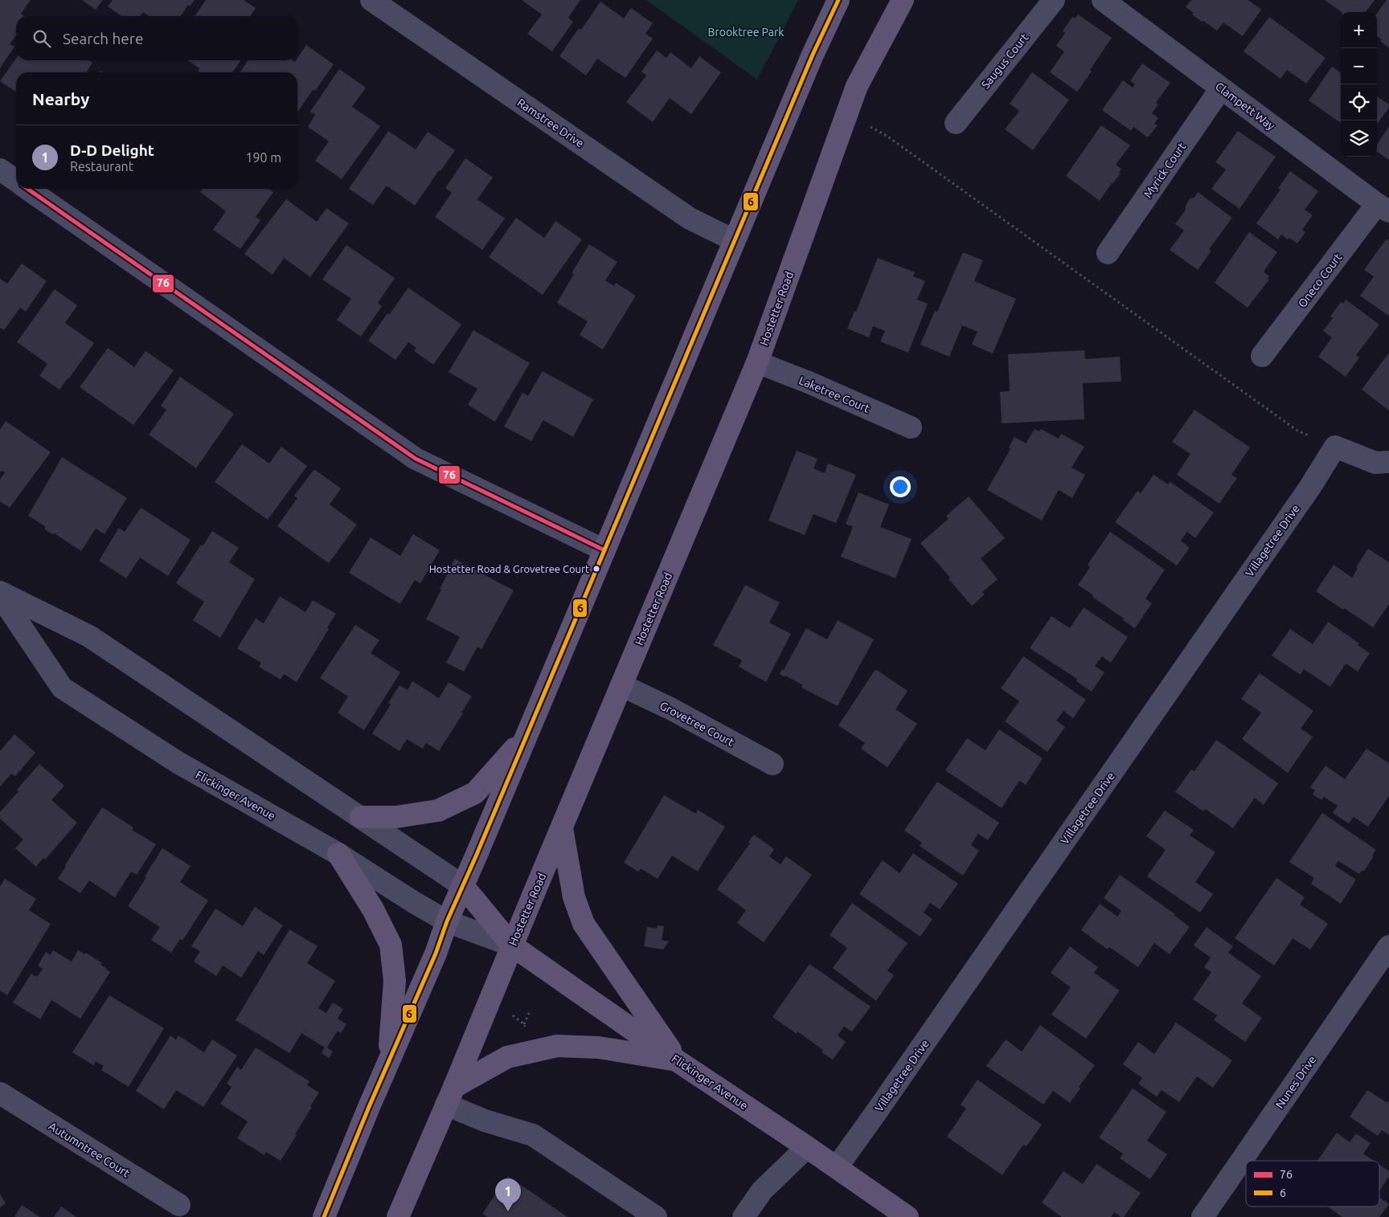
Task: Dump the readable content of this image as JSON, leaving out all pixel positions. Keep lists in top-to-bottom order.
{
  "streets": {
    "main road": ["Hostetter Road", "Flickinger Avenue"],
    "street": [
      "Saugus Court",
      "Clampett Way",
      "Ramstree Drive",
      "Myrick Court",
      "Oneco Court",
      "Laketree Court",
      "Villagetree Drive",
      "Grovetree Court",
      "Nunes Drive",
      "Autumntree Court"
    ]
  },
  "crossings": [
    ["Clampett Way", "Myrick Court"],
    ["Clampett Way", "Oneco Court"],
    ["Hostetter Road", "Laketree Court"],
    ["Hostetter Road", "Grovetree Court"],
    ["Hostetter Road", "Flickinger Avenue"],
    ["Villagetree Drive", "Flickinger Avenue"]
  ],
  "parks": ["Brooktree Park"],
  "places": ["Hostetter Road & Grovetree Court"],
  "lines": ["transit line 6", "transit line 76"],
  "legend": ["76", "6"],
  "page": {
    "map_buttons": ["+", "−"],
    "search": "Search here",
    "heading": "Nearby",
    "list": [
      {
        "mark": "1",
        "name": "D-D Delight",
        "note": "Restaurant",
        "value": "190 m"
      }
    ],
    "pins": "1"
  }
}
